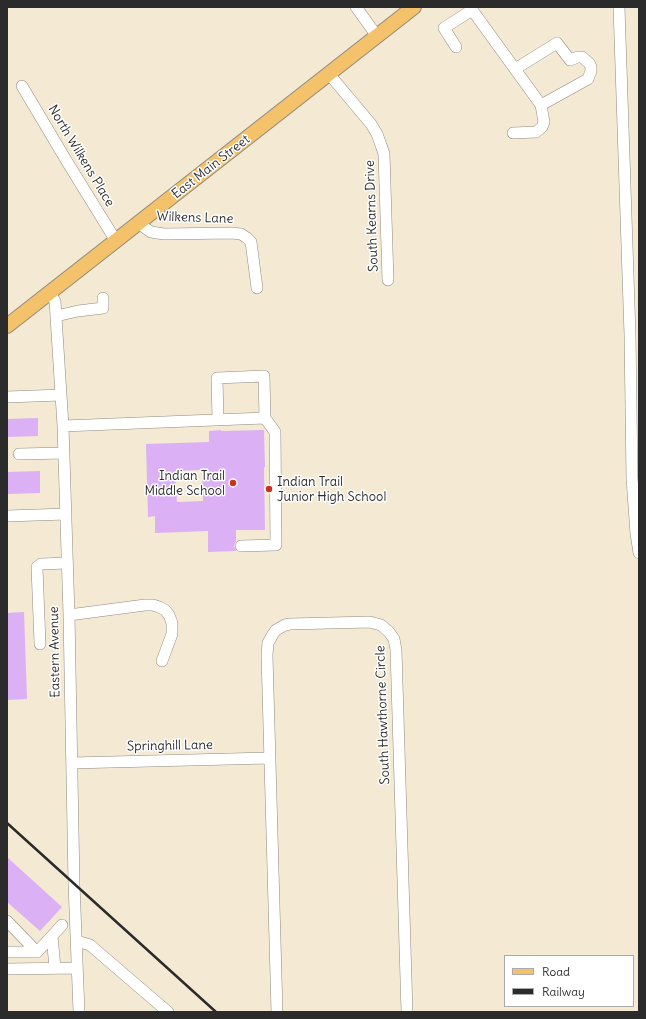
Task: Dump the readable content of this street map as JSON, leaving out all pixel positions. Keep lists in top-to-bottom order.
{
  "streets": {
    "main road": ["East Main Street"],
    "street": [
      "North Wilkens Place",
      "South Kearns Drive",
      "Wilkens Lane",
      "Eastern Avenue",
      "South Hawthorne Circle",
      "Springhill Lane"
    ]
  },
  "crossings": [
    ["North Wilkens Place", "East Main Street"],
    ["East Main Street", "South Kearns Drive"],
    ["East Main Street", "Wilkens Lane"],
    ["East Main Street", "Eastern Avenue"],
    ["Eastern Avenue", "Springhill Lane"],
    ["South Hawthorne Circle", "Springhill Lane"]
  ],
  "places": ["Indian Trail Middle School", "Indian Trail Junior High School"],
  "legend": ["Road", "Railway"]
}
